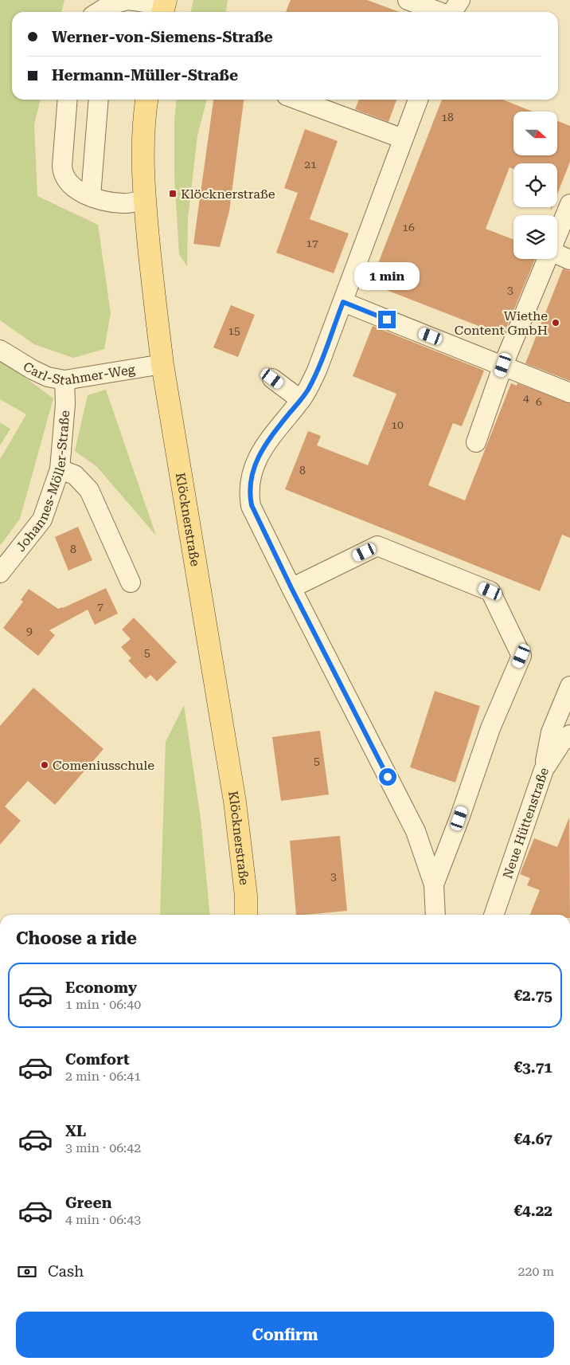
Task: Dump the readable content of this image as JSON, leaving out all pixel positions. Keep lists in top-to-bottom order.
{
  "streets": {
    "main road": ["Klöcknerstraße"],
    "street": ["Carl-Stahmer-Weg", "Johannes-Möller-Straße", "Neue Hüttenstraße"]
  },
  "crossings": [
    ["Carl-Stahmer-Weg", "Johannes-Möller-Straße"],
    ["Carl-Stahmer-Weg", "Klöcknerstraße"]
  ],
  "places": {
    "transit": ["Klöcknerstraße"],
    "other": ["Wiethe Content GmbH", "Comeniusschule"]
  },
  "house_numbers": [
    "18",
    "21",
    "16",
    "17",
    "3",
    "15",
    "4",
    "6",
    "10",
    "8",
    "8",
    "7",
    "9",
    "5",
    "5",
    "3"
  ],
  "north": "right",
  "page": {
    "banner": ["Werner-von-Siemens-Straße", "Hermann-Müller-Straße"],
    "bubble": "1 min",
    "heading": "Choose a ride",
    "list": [
      {
        "name": "Economy",
        "note": "1 min · 06:40",
        "value": "€2.75"
      },
      {
        "name": "Comfort",
        "note": "2 min · 06:41",
        "value": "€3.71"
      },
      {
        "name": "XL",
        "note": "3 min · 06:42",
        "value": "€4.67"
      },
      {
        "name": "Green",
        "note": "4 min · 06:43",
        "value": "€4.22"
      }
    ],
    "pay": ["Cash", "220 m"],
    "buttons": "Confirm"
  }
}
